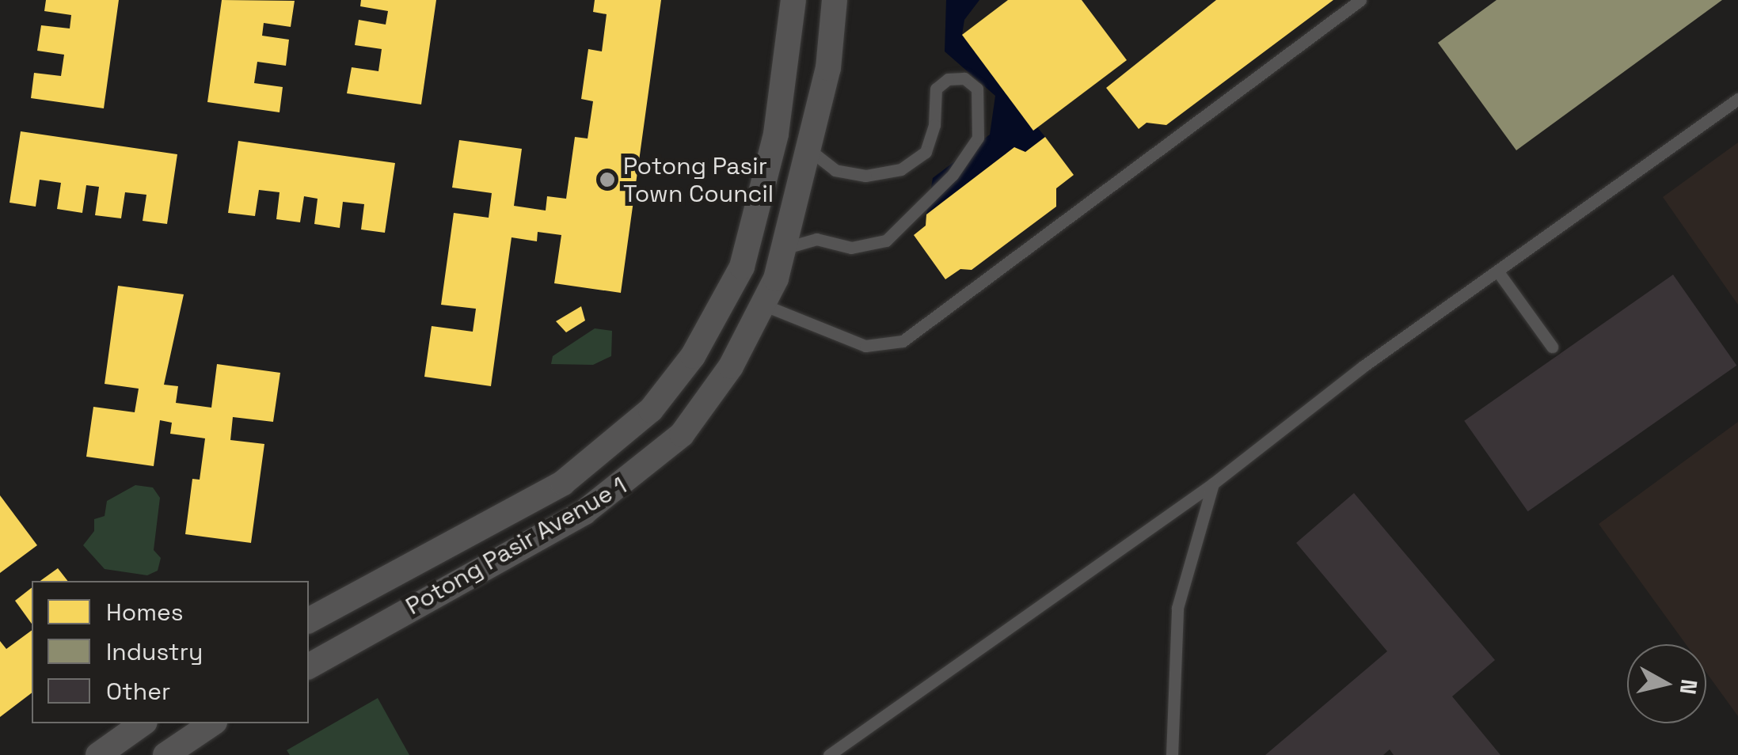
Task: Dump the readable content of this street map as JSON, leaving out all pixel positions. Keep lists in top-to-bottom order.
{
  "streets": {
    "street": ["Potong Pasir Avenue 1"]
  },
  "places": ["Potong Pasir Town Council"],
  "legend": ["Homes", "Industry", "Other"],
  "north": "right"
}
